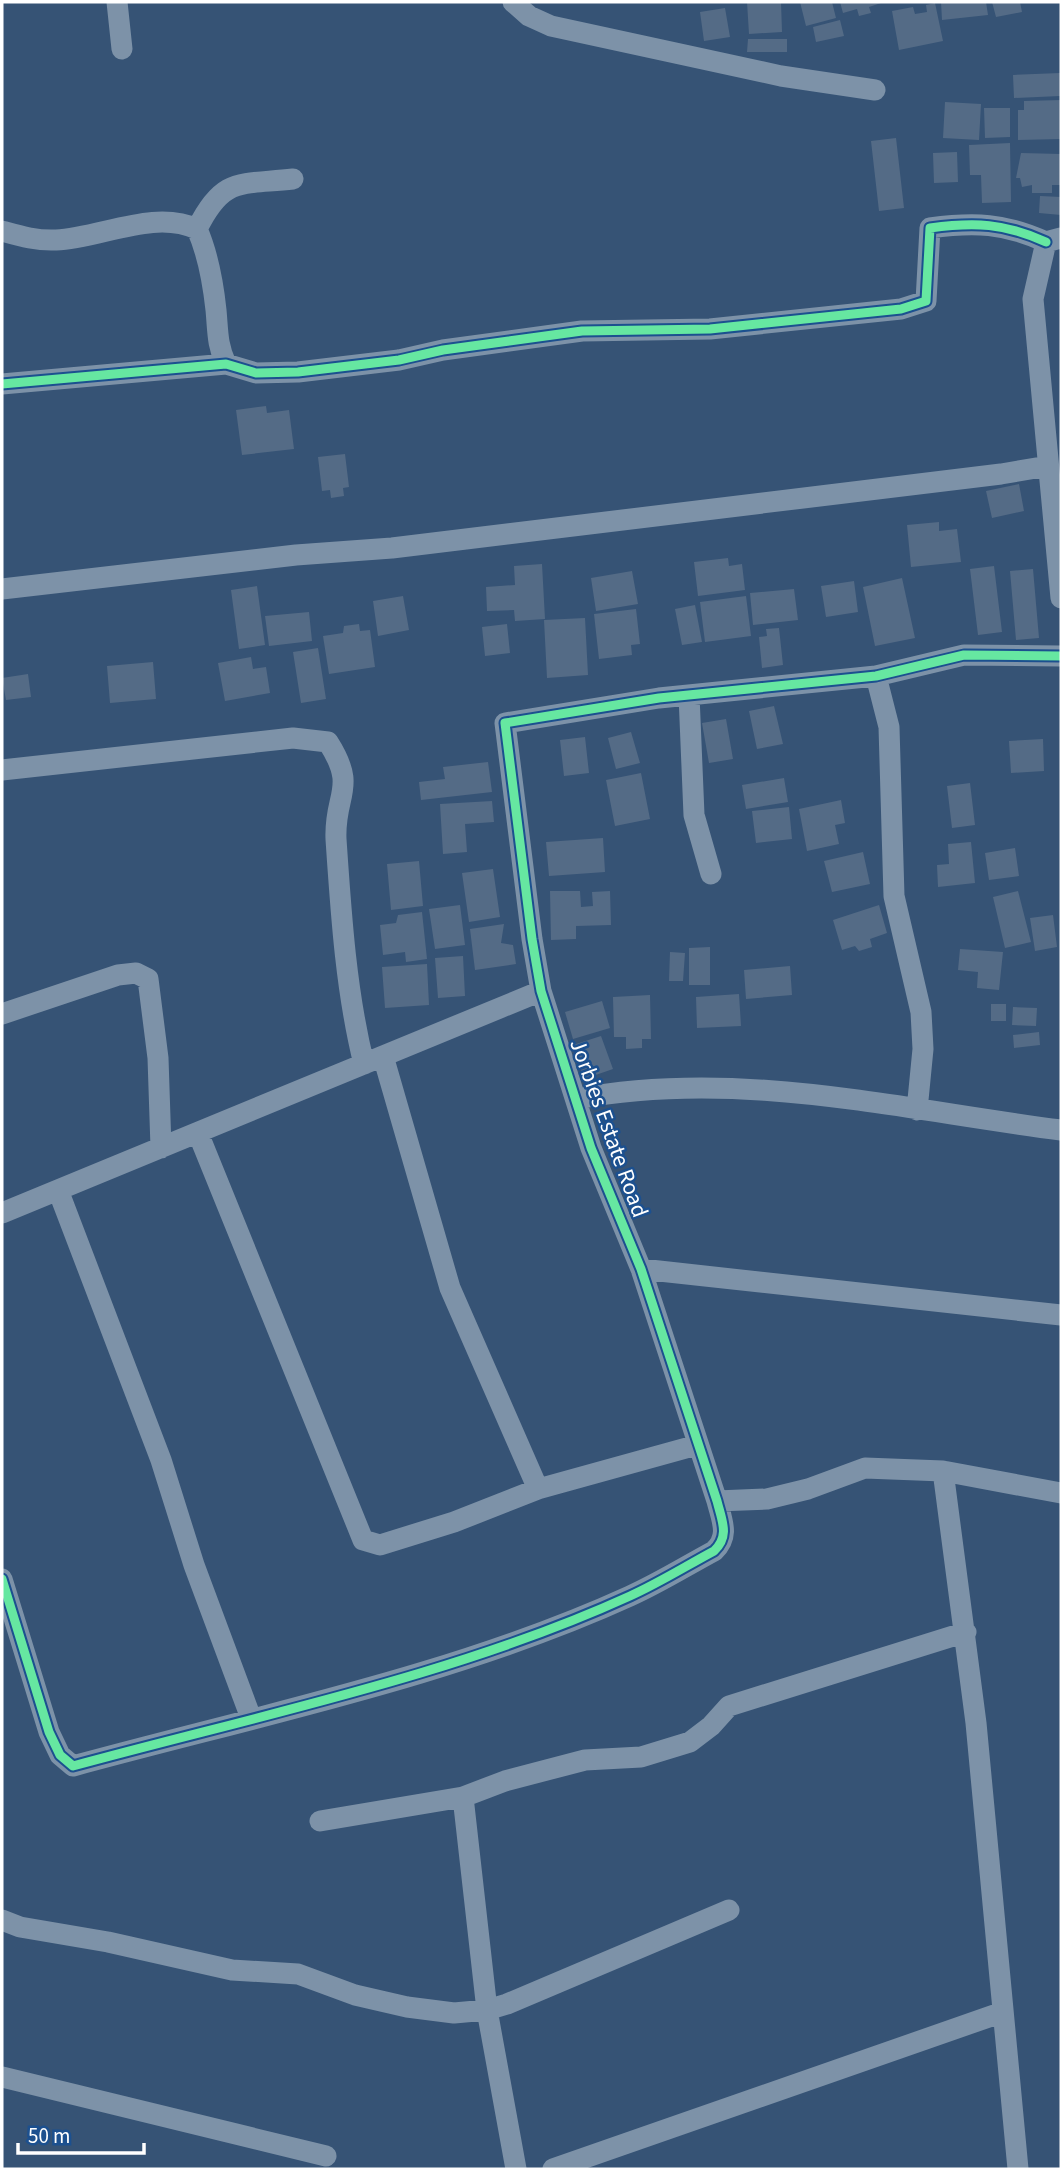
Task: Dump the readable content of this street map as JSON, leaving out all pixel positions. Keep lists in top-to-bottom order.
{
  "streets": {
    "street": ["Jorbies Estate Road"]
  },
  "scale_bar": "50 m"
}
